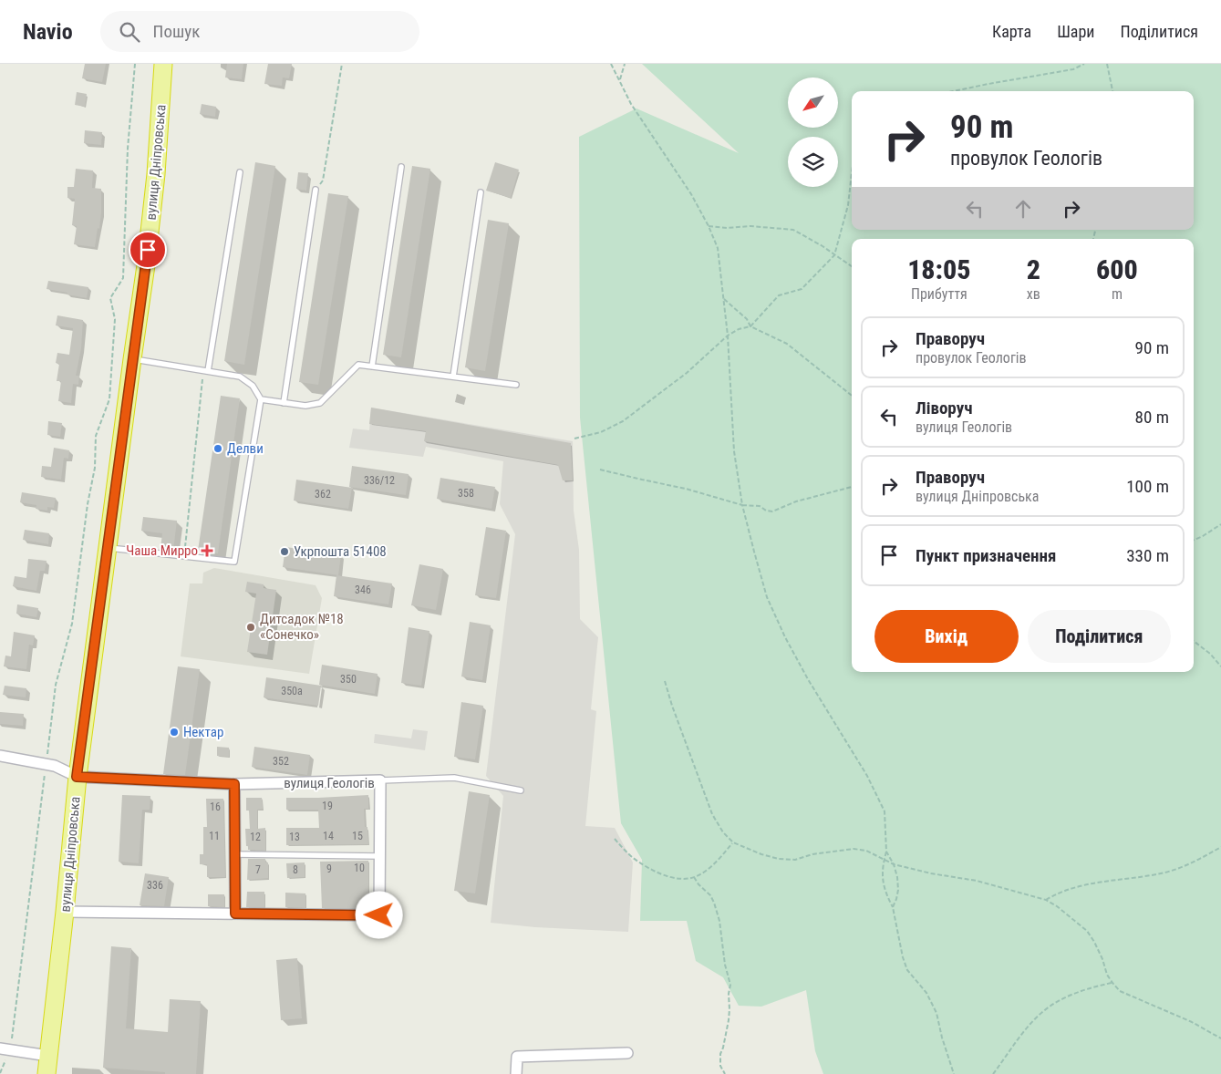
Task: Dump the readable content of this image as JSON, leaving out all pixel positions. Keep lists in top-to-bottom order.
{
  "streets": {
    "highway": ["вулиця Дніпровська"],
    "street": ["вулиця Геологів"]
  },
  "crossings": [
    ["вулиця Дніпровська", "вулиця Геологів"]
  ],
  "places": {
    "other": [
      "Делви",
      "Укрпошта 51408",
      "Дитсадок №18 «Сонечко»",
      "Нектар"
    ],
    "health": ["Чаша Мирро"]
  },
  "house_numbers": [
    "336/12",
    "358",
    "362",
    "346",
    "350",
    "350а",
    "352",
    "19",
    "16",
    "11",
    "14",
    "15",
    "12",
    "13",
    "10",
    "9",
    "7",
    "8",
    "336"
  ],
  "north": "bottom left",
  "page": {
    "header": "Navio",
    "search": "Пошук",
    "nav": ["Карта", "Шари", "Поділитися"],
    "turn": ["90 m", "провулок Геологів"],
    "eta": [
      "18:05",
      "Прибуття",
      "2",
      "хв",
      "600",
      "m"
    ],
    "list": [
      {
        "name": "Праворуч",
        "note": "провулок Геологів",
        "value": "90 m"
      },
      {
        "name": "Ліворуч",
        "note": "вулиця Геологів",
        "value": "80 m"
      },
      {
        "name": "Праворуч",
        "note": "вулиця Дніпровська",
        "value": "100 m"
      },
      {
        "name": "Пункт призначення",
        "value": "330 m"
      }
    ],
    "buttons": ["Вихід", "Поділитися"]
  }
}
